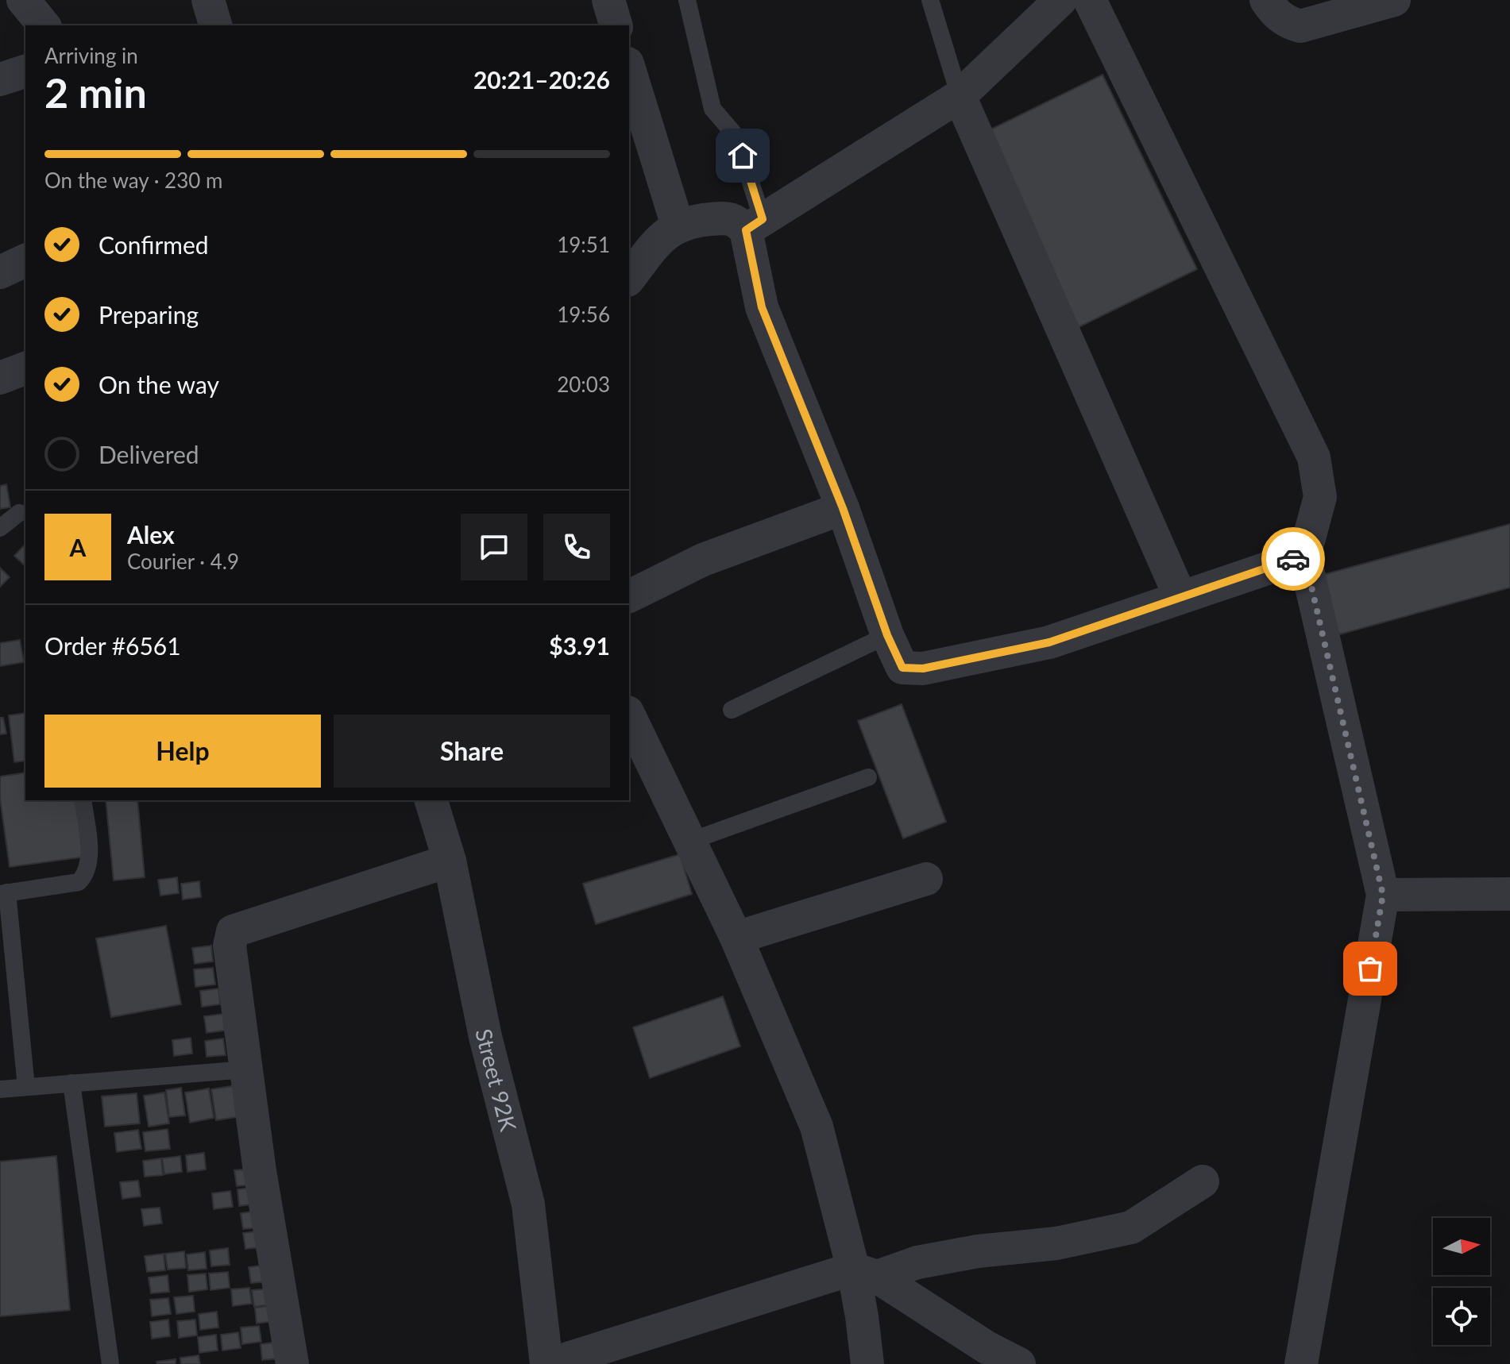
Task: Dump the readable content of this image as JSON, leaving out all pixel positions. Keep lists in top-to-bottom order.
{
  "streets": {
    "street": ["Street 92K"]
  },
  "north": "right",
  "page": {
    "heading": ["2 min", "Arriving in", "20:21–20:26"],
    "panel": [
      "Alex",
      "Courier · 4.9",
      "Order #6561",
      "$3.91"
    ],
    "bar": "On the way · 230 m",
    "list": [
      ["Confirmed", "19:51"],
      ["Preparing", "19:56"],
      ["On the way", "20:03"],
      "Delivered"
    ],
    "round": "A",
    "buttons": ["Help", "Share"]
  }
}
